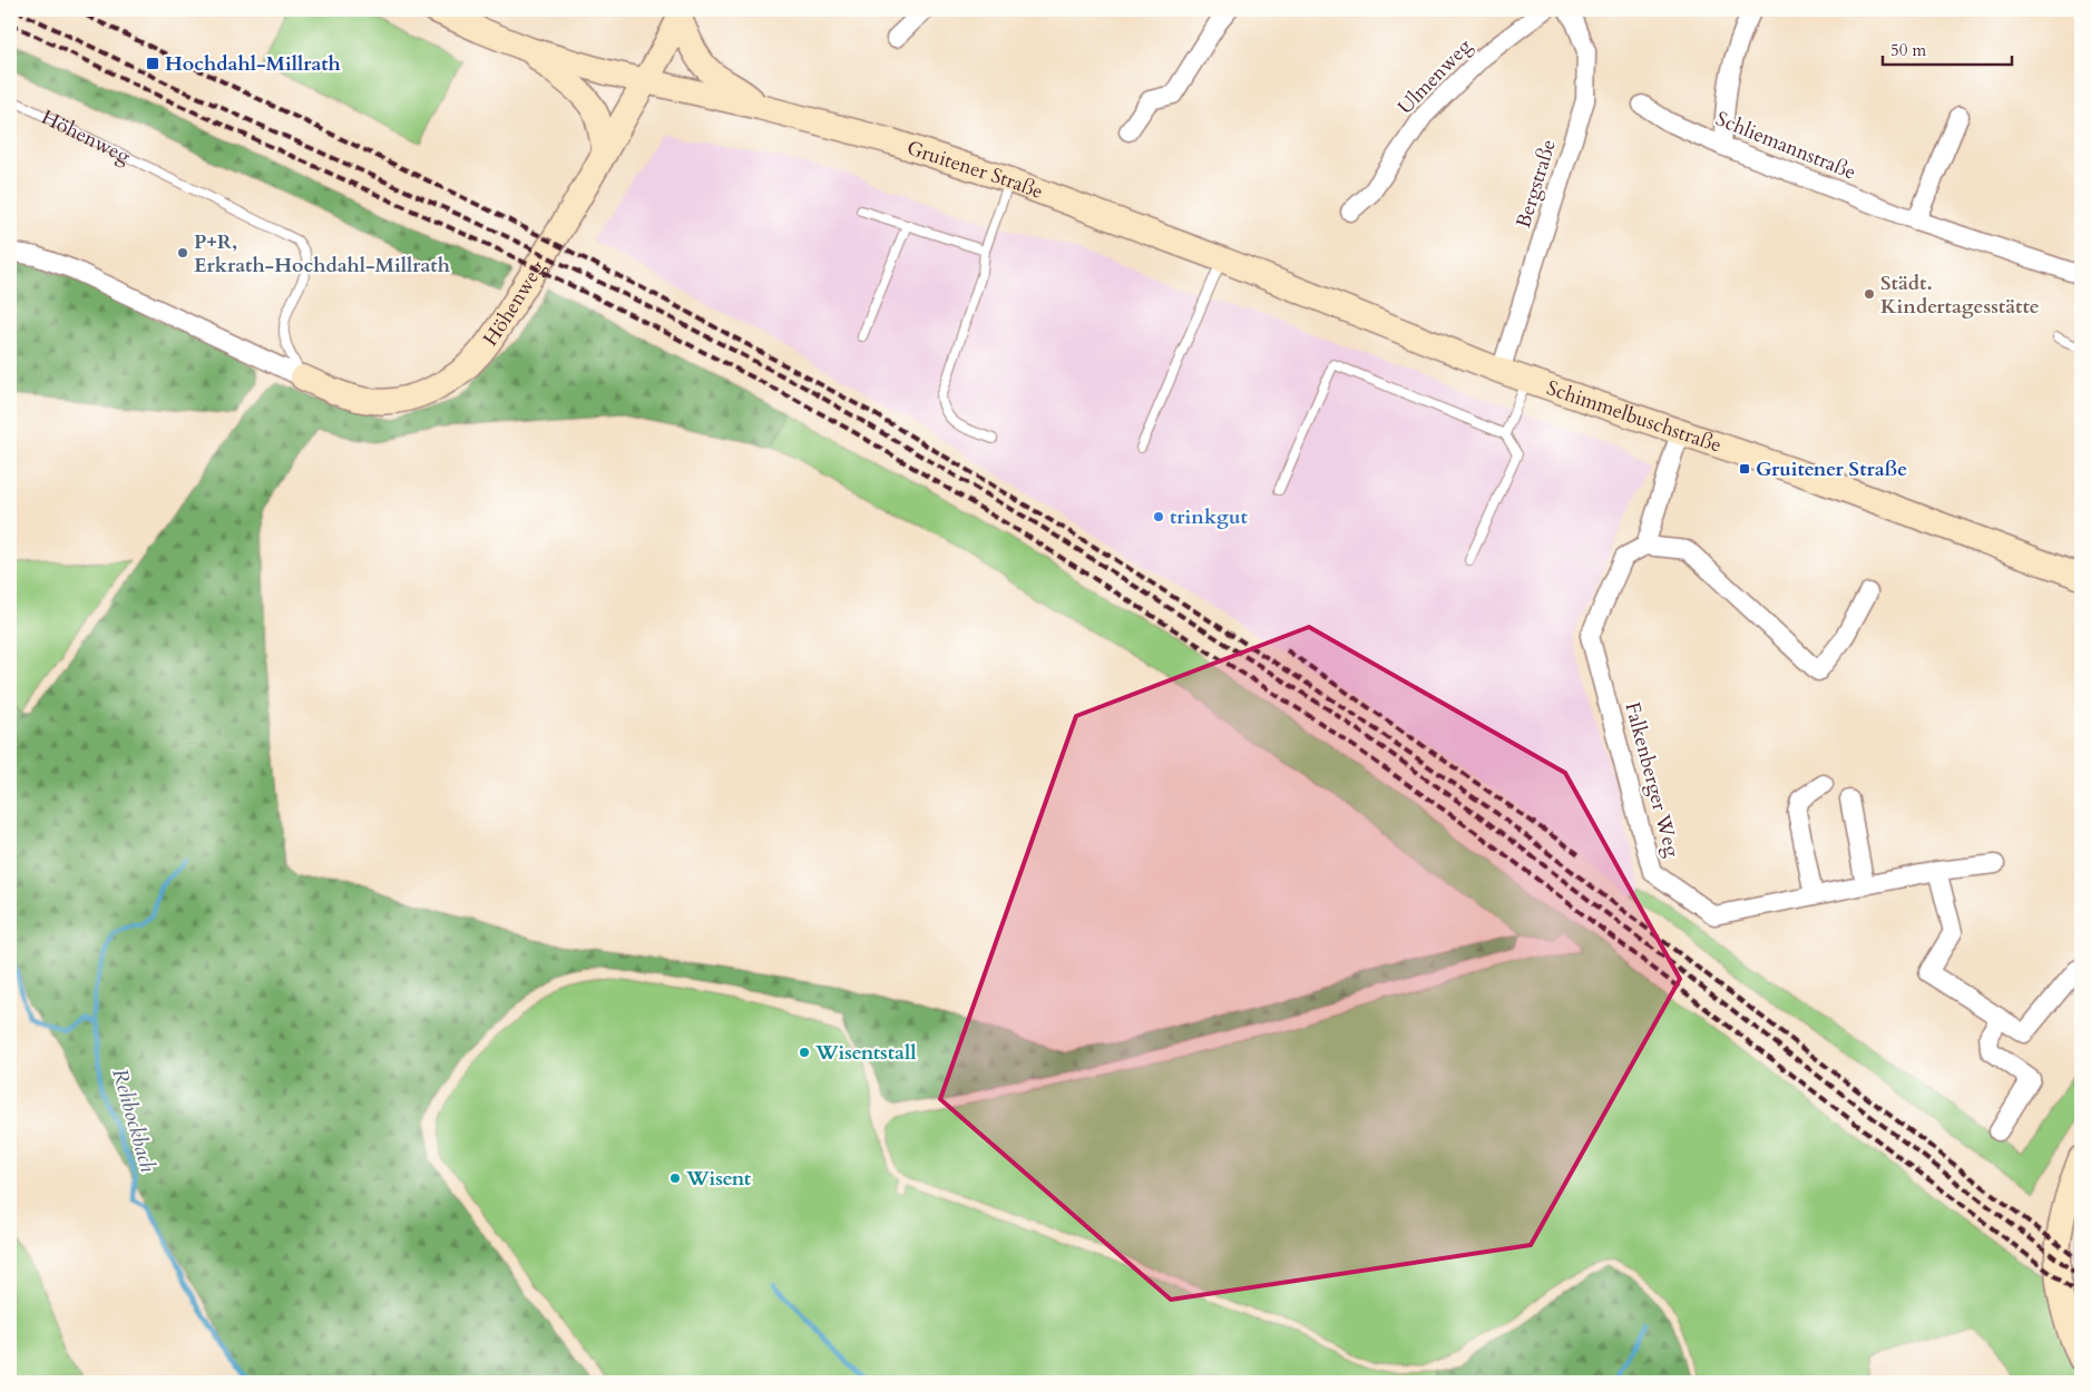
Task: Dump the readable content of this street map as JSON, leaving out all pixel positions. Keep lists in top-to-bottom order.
{
  "streets": {
    "main road": ["Höhenweg", "Gruitener Straße", "Schimmelbuschstraße"],
    "street": [
      "Ulmenweg",
      "Schliemannstraße",
      "Bergstraße",
      "Falkenberger Weg"
    ]
  },
  "crossings": [
    ["Höhenweg", "Gruitener Straße"],
    ["Gruitener Straße", "Bergstraße"],
    ["Gruitener Straße", "Schimmelbuschstraße"],
    ["Bergstraße", "Schimmelbuschstraße"]
  ],
  "water": ["Rehbockbach"],
  "places": {
    "transit": ["Hochdahl-Millrath", "Gruitener Straße"],
    "other": [
      "P+R, Erkrath-Hochdahl-Millrath",
      "Städt. Kindertagesstätte",
      "trinkgut",
      "Wisentstall",
      "Wisent"
    ]
  },
  "scale_bar": "50 m"
}
